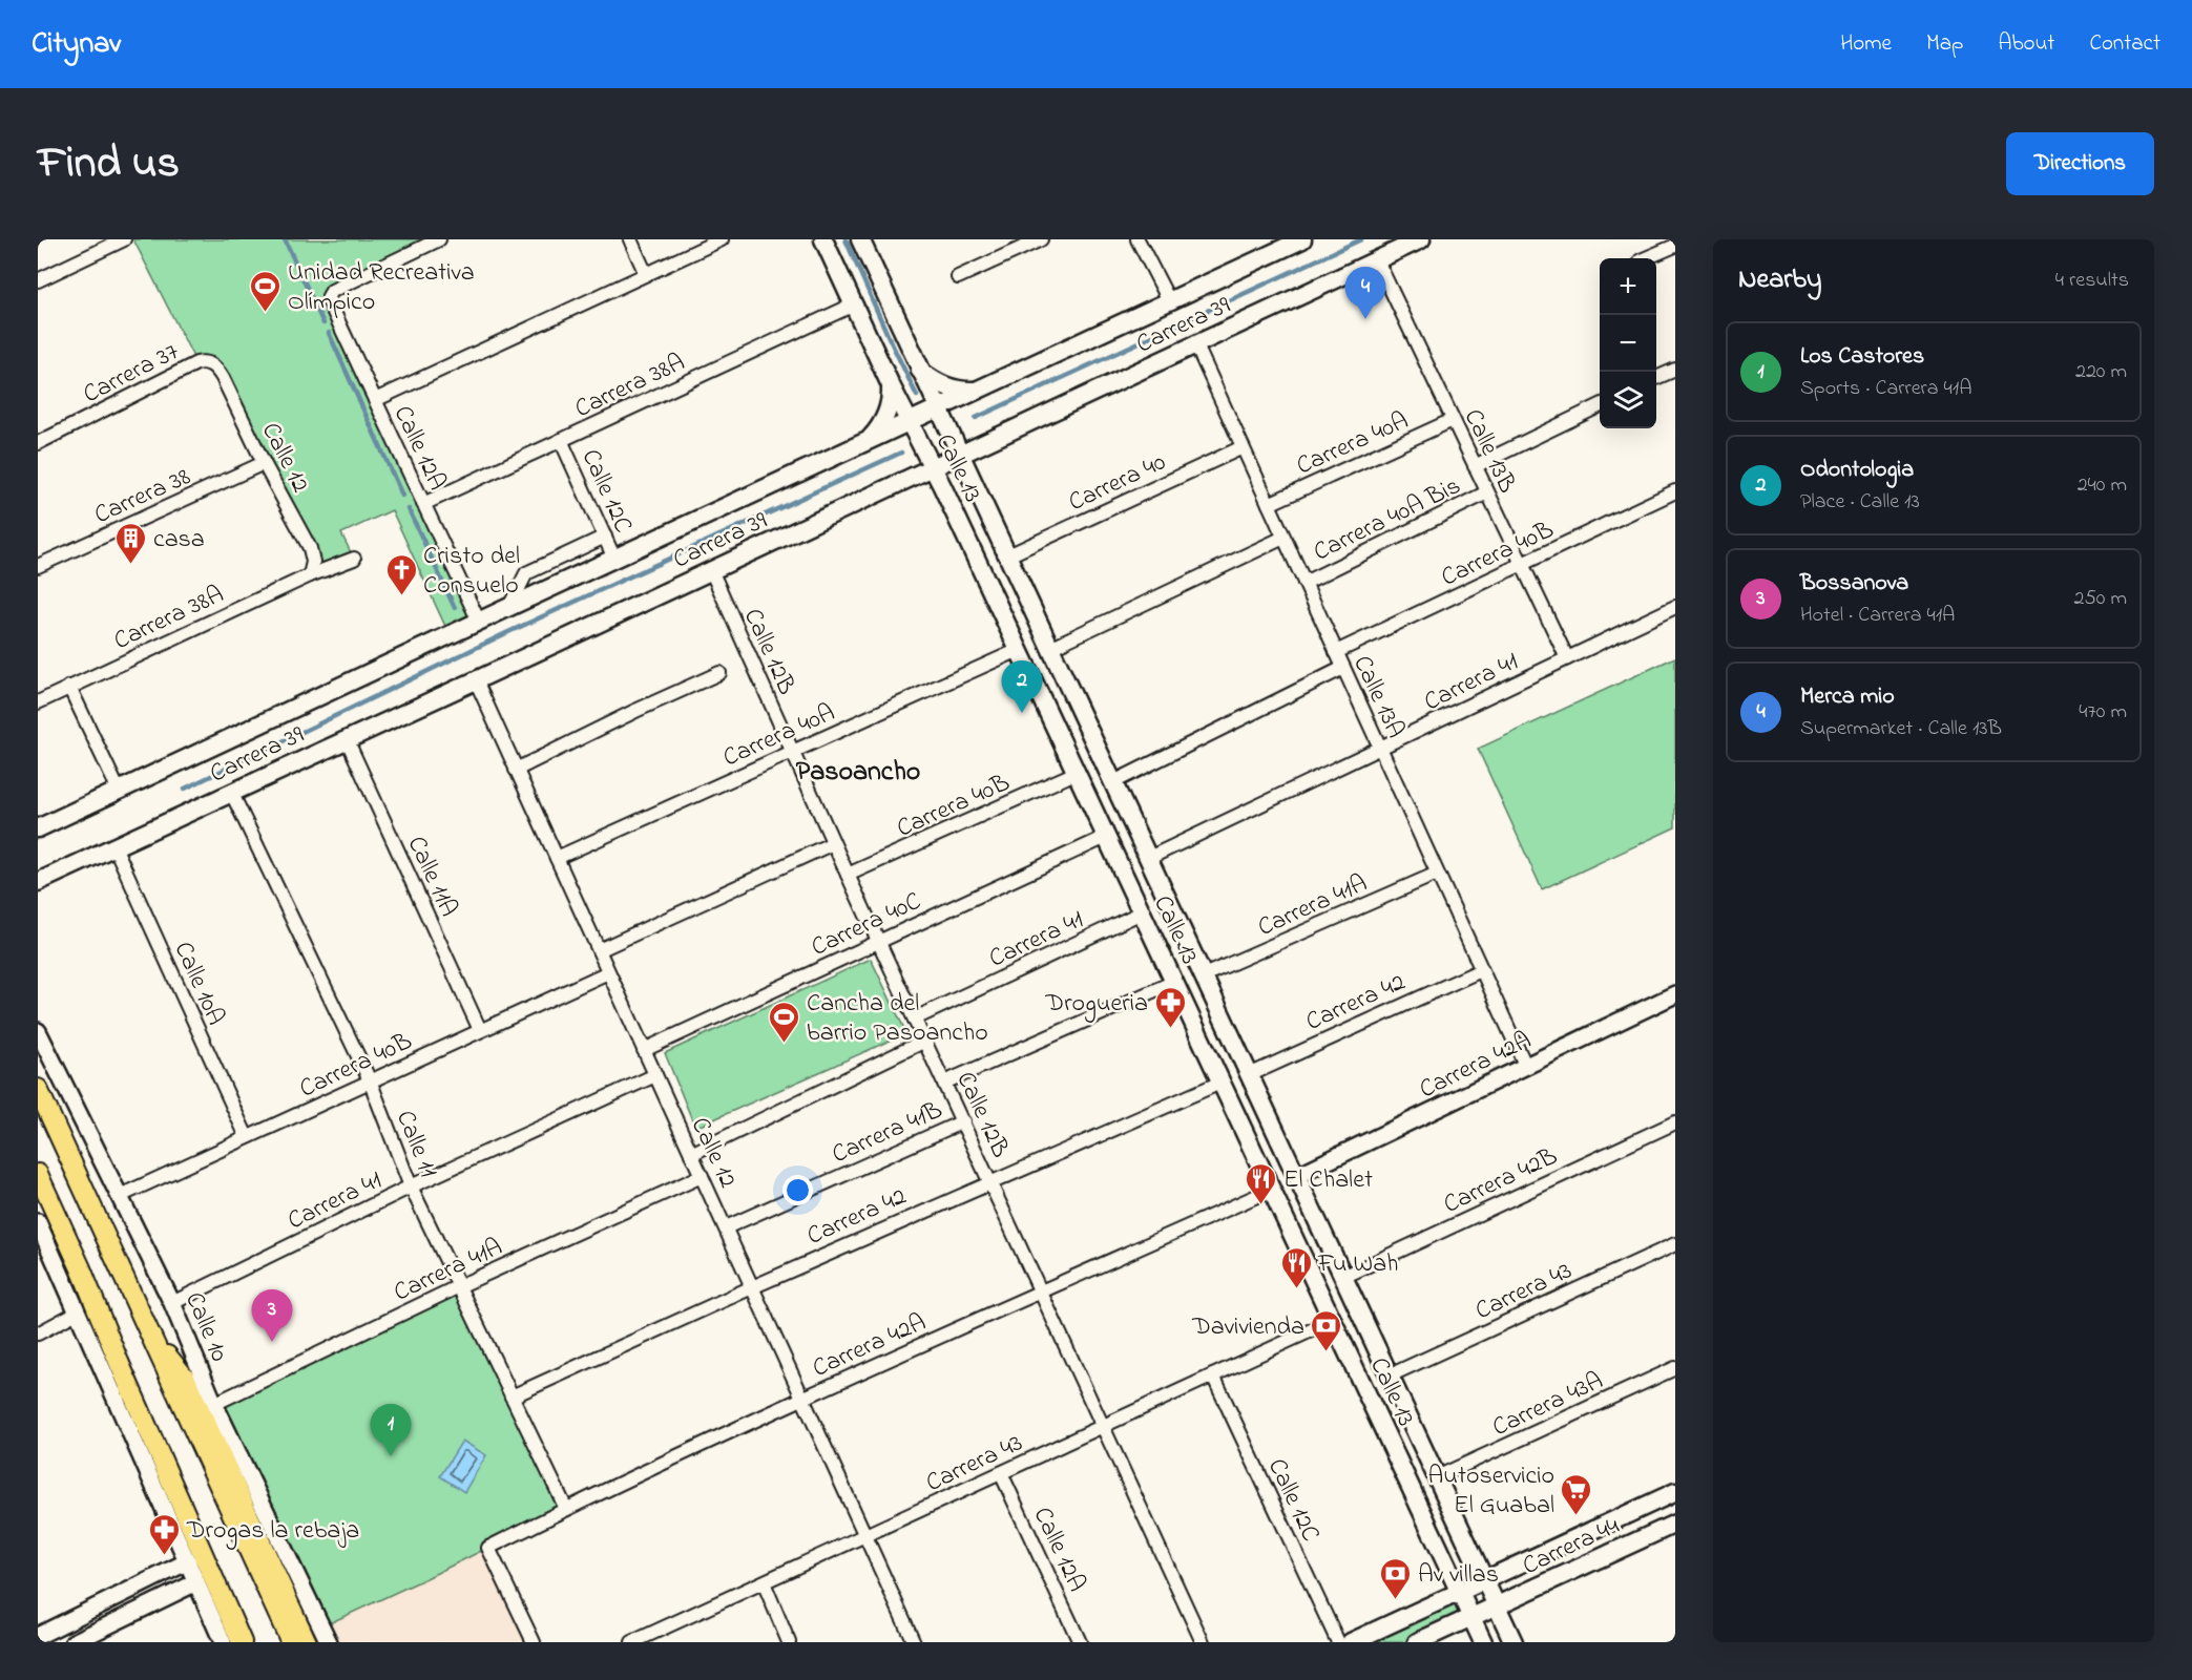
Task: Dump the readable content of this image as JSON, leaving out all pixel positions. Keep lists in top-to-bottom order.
{
  "streets": {
    "main road": ["Carrera 39", "Calle 13", "Carrera 44"],
    "street": [
      "Carrera 37",
      "Carrera 38A",
      "Carrera 40A",
      "Calle 12A",
      "Calle 13B",
      "Calle 12",
      "Carrera 40",
      "Calle 12C",
      "Carrera 38",
      "Carrera 40A Bis",
      "Carrera 40B",
      "Calle 12B",
      "Carrera 41",
      "Calle 13A",
      "Calle 11A",
      "Carrera 41A",
      "Carrera 40C",
      "Calle 10A",
      "Carrera 42",
      "Carrera 42A",
      "Carrera 41B",
      "Calle 11",
      "Carrera 42B",
      "Carrera 43",
      "Calle 10",
      "Carrera 43A"
    ]
  },
  "crossings": [
    ["Carrera 39", "Calle 12A"],
    ["Carrera 39", "Calle 13B"],
    ["Carrera 39", "Calle 12"],
    ["Carrera 39", "Calle 13"],
    ["Carrera 39", "Calle 12C"],
    ["Carrera 39", "Calle 12B"],
    ["Carrera 39", "Calle 13A"],
    ["Carrera 39", "Calle 11A"],
    ["Carrera 39", "Calle 10A"],
    ["Carrera 39", "Calle 11"],
    ["Carrera 37", "Calle 12"],
    ["Carrera 38A", "Calle 12A"],
    ["Carrera 38A", "Calle 12"],
    ["Carrera 38A", "Calle 13"],
    ["Carrera 38A", "Calle 12C"],
    ["Carrera 40A", "Calle 13B"],
    ["Carrera 40A", "Calle 12"],
    ["Carrera 40A", "Calle 13"],
    ["Carrera 40A", "Calle 12B"],
    ["Carrera 40A", "Calle 13A"],
    ["Calle 12A", "Carrera 43"],
    ["Calle 13B", "Carrera 40A Bis"],
    ["Calle 13B", "Carrera 40B"],
    ["Calle 13B", "Carrera 41"],
    ["Calle 12", "Carrera 38"],
    ["Calle 12", "Carrera 40B"],
    ["Calle 12", "Carrera 41"],
    ["Calle 12", "Carrera 41A"],
    ["Calle 12", "Carrera 40C"],
    ["Calle 12", "Carrera 42"],
    ["Calle 12", "Carrera 42A"],
    ["Calle 12", "Carrera 41B"],
    ["Calle 12", "Carrera 43"],
    ["Calle 13", "Carrera 40"],
    ["Calle 13", "Carrera 40B"],
    ["Calle 13", "Carrera 41"],
    ["Calle 13", "Carrera 41A"],
    ["Calle 13", "Carrera 40C"],
    ["Calle 13", "Carrera 42"],
    ["Calle 13", "Carrera 42A"],
    ["Calle 13", "Carrera 42B"],
    ["Calle 13", "Carrera 43"],
    ["Calle 13", "Carrera 43A"],
    ["Calle 13", "Carrera 44"],
    ["Carrera 40", "Calle 13A"],
    ["Calle 12C", "Carrera 43"],
    ["Carrera 40A Bis", "Calle 13A"],
    ["Carrera 40B", "Calle 12B"],
    ["Carrera 40B", "Calle 13A"],
    ["Carrera 40B", "Calle 11A"],
    ["Carrera 40B", "Calle 10A"],
    ["Carrera 40B", "Calle 11"],
    ["Carrera 40B", "Calle 10"],
    ["Calle 12B", "Carrera 41"],
    ["Calle 12B", "Carrera 40C"],
    ["Calle 12B", "Carrera 42"],
    ["Calle 12B", "Carrera 42A"],
    ["Calle 12B", "Carrera 41B"],
    ["Calle 12B", "Carrera 43"],
    ["Carrera 41", "Calle 13A"],
    ["Carrera 41", "Calle 11"],
    ["Carrera 41", "Calle 10"],
    ["Calle 13A", "Carrera 41A"],
    ["Calle 13A", "Carrera 42"],
    ["Calle 13A", "Carrera 42A"],
    ["Carrera 41A", "Calle 11"],
    ["Carrera 41A", "Calle 10"],
    ["Carrera 42", "Calle 11"],
    ["Carrera 42A", "Calle 11"]
  ],
  "districts": ["Pasoancho"],
  "places": {
    "sports": ["Unidad Recreativa Olímpico", "Cancha del barrio Pasoancho"],
    "building": ["casa"],
    "church": ["Cristo del Consuelo"],
    "pharmacy": ["Drogueria", "Drogas la rebaja"],
    "restaurant": ["El Chalet", "Fu Wah"],
    "bank": ["Davivienda", "Av villas"],
    "supermarket": ["Autoservicio El Guabal"]
  },
  "page": {
    "header": "Citynav",
    "nav": [
      "Home",
      "Map",
      "About",
      "Contact"
    ],
    "title": "Find us",
    "buttons": "Directions",
    "heading": ["Nearby", "4 results"],
    "map_buttons": ["+", "−"],
    "pins": [
      "4",
      "2",
      "3",
      "1"
    ],
    "list": [
      {
        "mark": "1",
        "name": "Los Castores",
        "note": "Sports · Carrera 41A",
        "value": "220 m"
      },
      {
        "mark": "2",
        "name": "Odontologia",
        "note": "Place · Calle 13",
        "value": "240 m"
      },
      {
        "mark": "3",
        "name": "Bossanova",
        "note": "Hotel · Carrera 41A",
        "value": "250 m"
      },
      {
        "mark": "4",
        "name": "Merca mio",
        "note": "Supermarket · Calle 13B",
        "value": "470 m"
      }
    ]
  }
}
